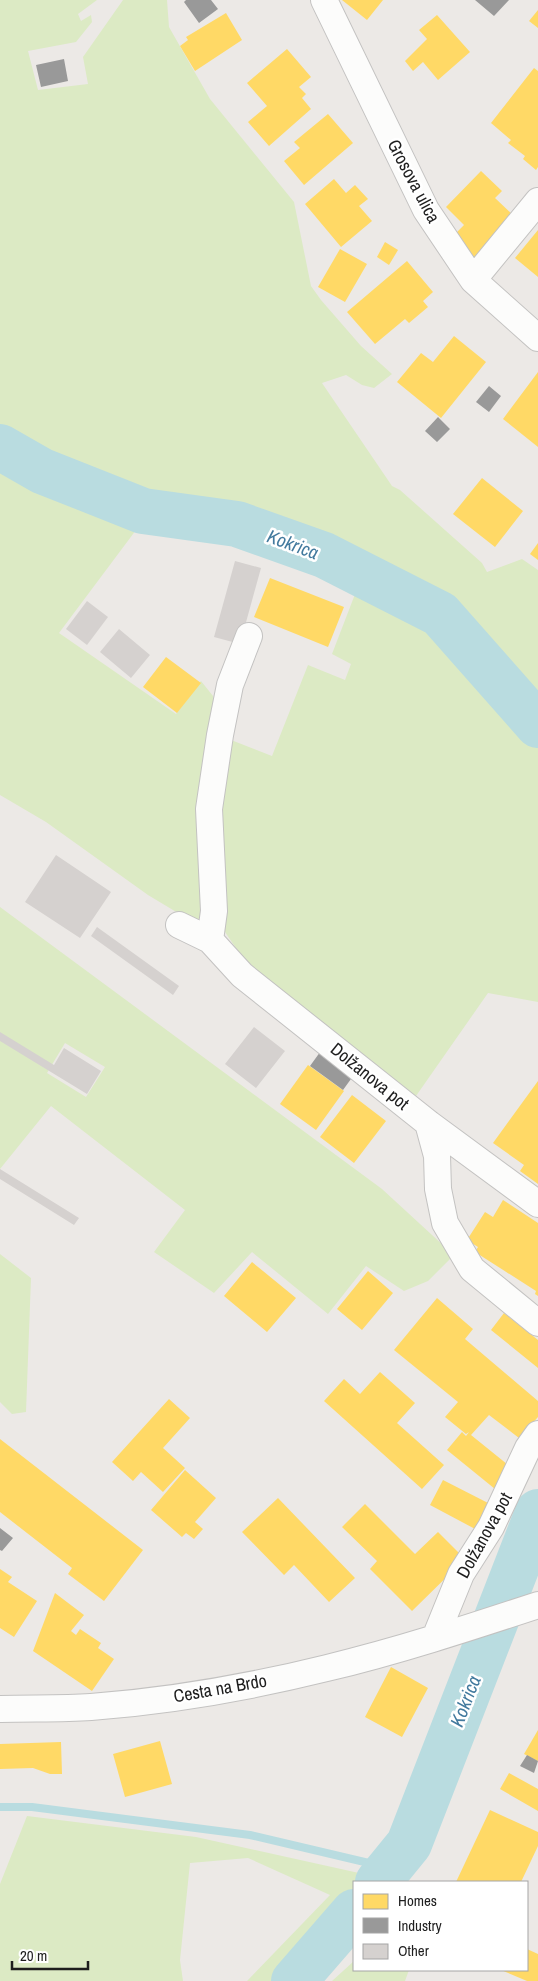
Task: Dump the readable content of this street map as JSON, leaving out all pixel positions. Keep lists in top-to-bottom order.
{
  "streets": {
    "street": ["Grosova ulica", "Dolžanova pot", "Cesta na Brdo"]
  },
  "crossings": [
    ["Dolžanova pot", "Cesta na Brdo"]
  ],
  "water": ["Kokrica"],
  "legend": ["Homes", "Industry", "Other"],
  "scale_bar": "20 m"
}
